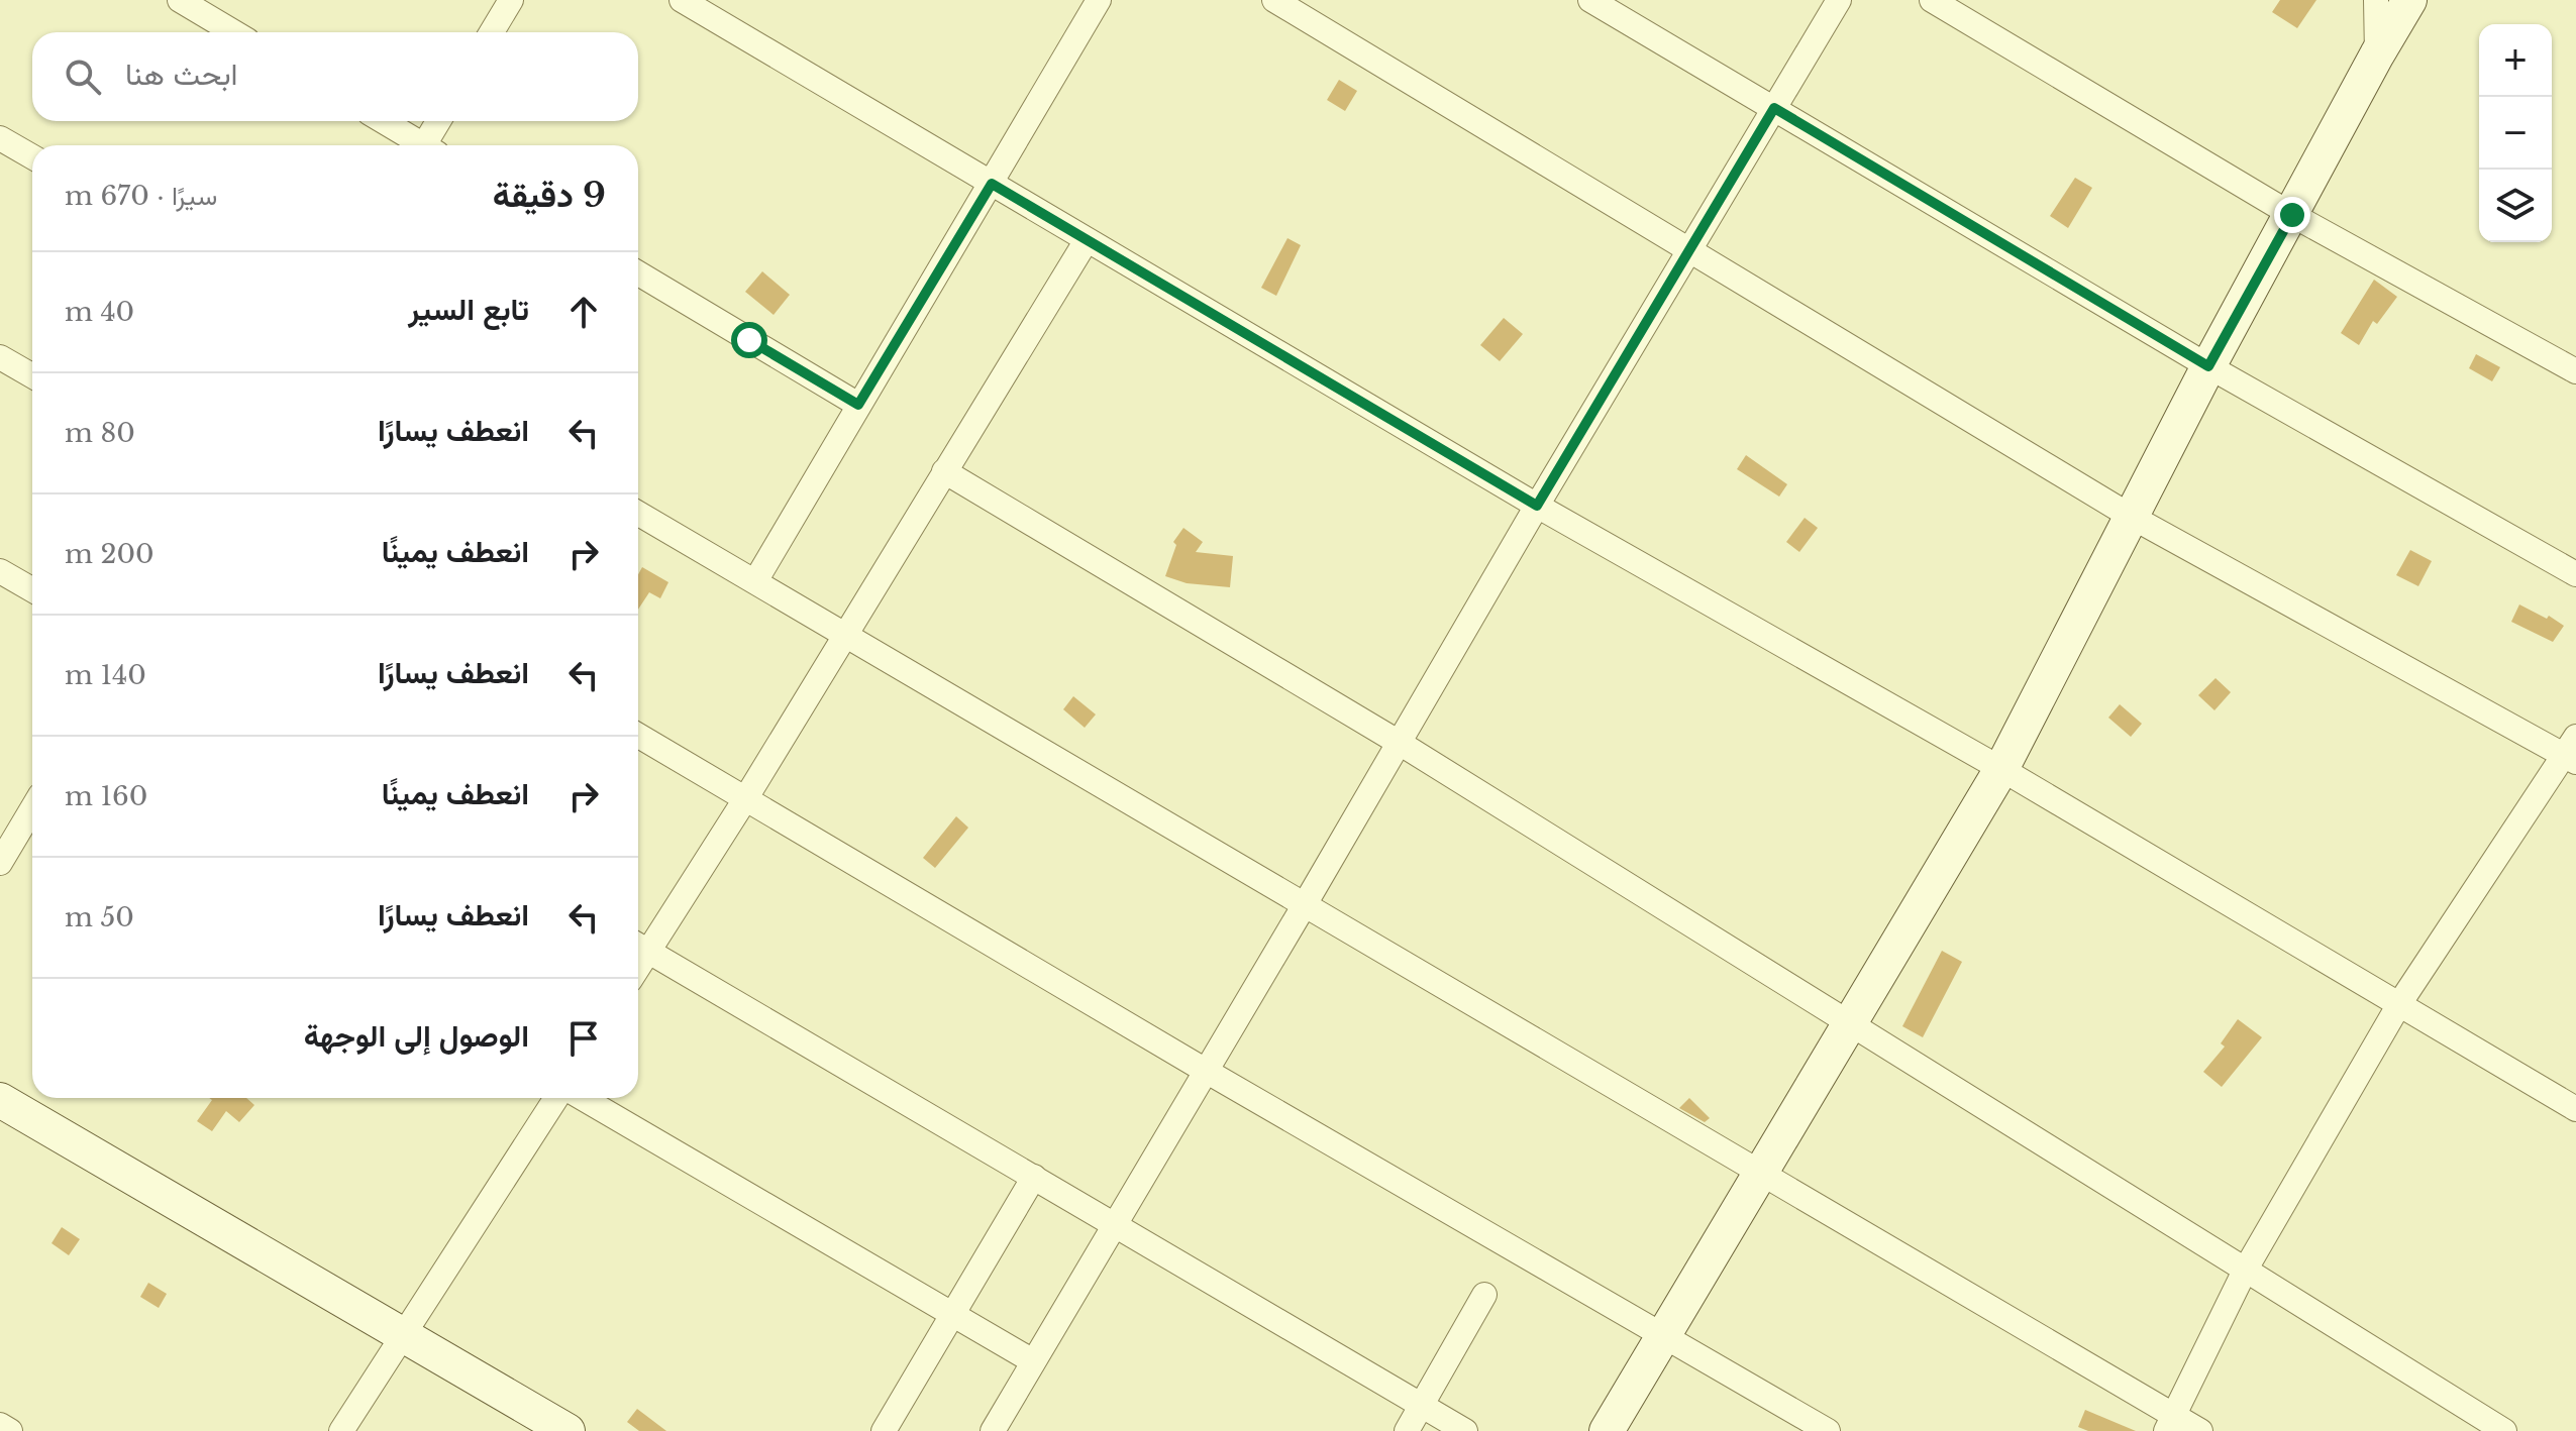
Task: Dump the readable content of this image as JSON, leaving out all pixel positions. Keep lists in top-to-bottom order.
{
  "page": {
    "map_buttons": ["+", "−"],
    "search": "ابحث هنا",
    "heading": ["9 دقيقة", "سيرًا · 670 m"],
    "list": [
      ["تابع السير", "40 m"],
      ["انعطف يسارًا", "80 m"],
      ["انعطف يمينًا", "200 m"],
      ["انعطف يسارًا", "140 m"],
      ["انعطف يمينًا", "160 m"],
      ["انعطف يسارًا", "50 m"],
      "الوصول إلى الوجهة"
    ]
  }
}
